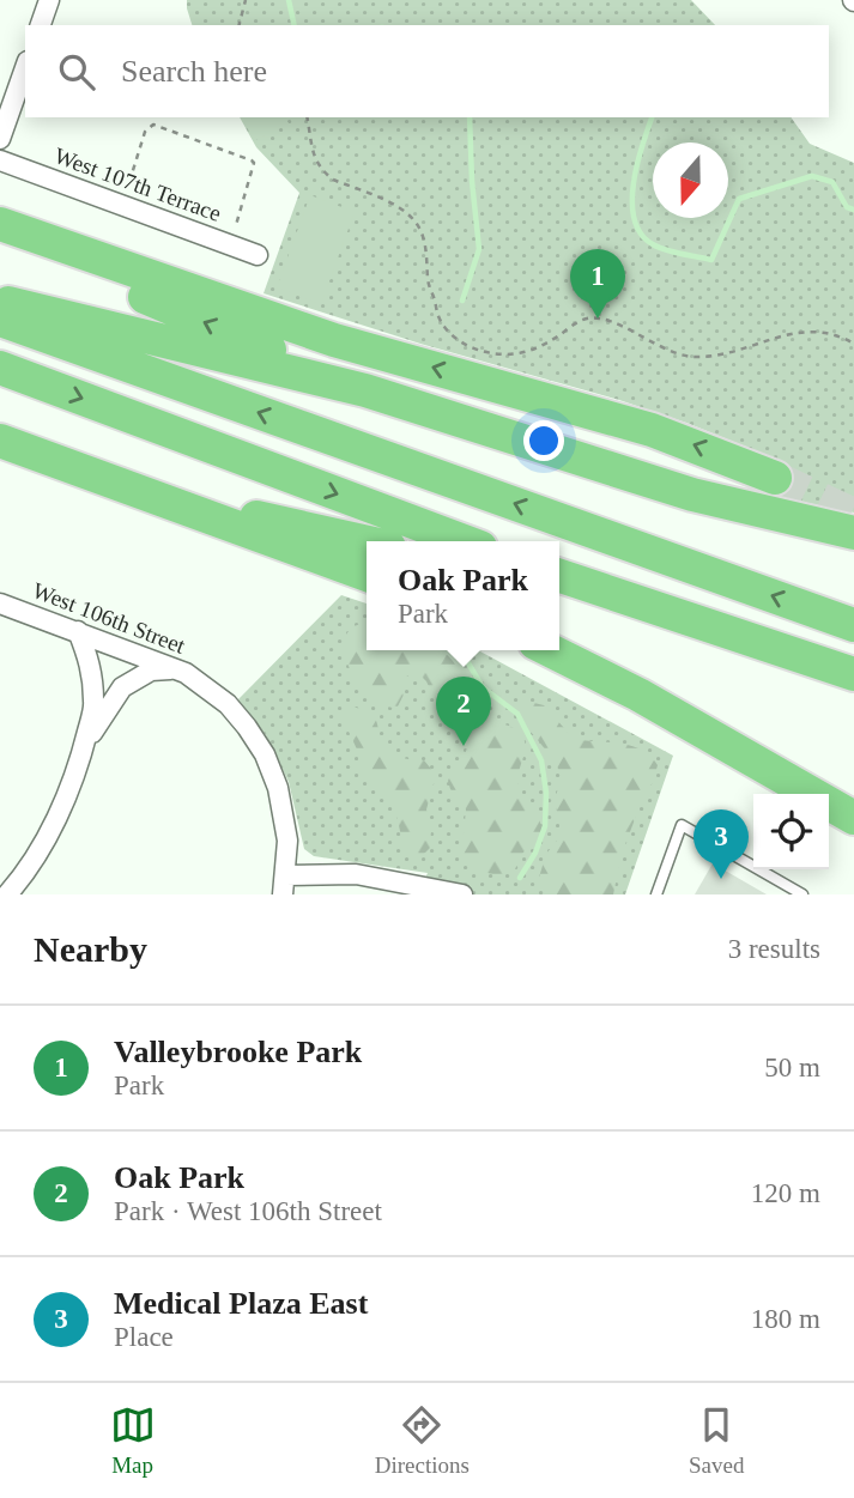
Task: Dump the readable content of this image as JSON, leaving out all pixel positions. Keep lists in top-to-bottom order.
{
  "streets": {
    "street": ["West 107th Terrace", "West 106th Street"]
  },
  "north": "bottom",
  "page": {
    "search": "Search here",
    "pins": ["1", "2", "3"],
    "popup": ["Oak Park", "Park"],
    "heading": ["Nearby", "3 results"],
    "list": [
      {
        "mark": "1",
        "name": "Valleybrooke Park",
        "note": "Park",
        "value": "50 m"
      },
      {
        "mark": "2",
        "name": "Oak Park",
        "note": "Park · West 106th Street",
        "value": "120 m"
      },
      {
        "mark": "3",
        "name": "Medical Plaza East",
        "note": "Place",
        "value": "180 m"
      }
    ],
    "nav": ["Map", "Directions", "Saved"]
  }
}
